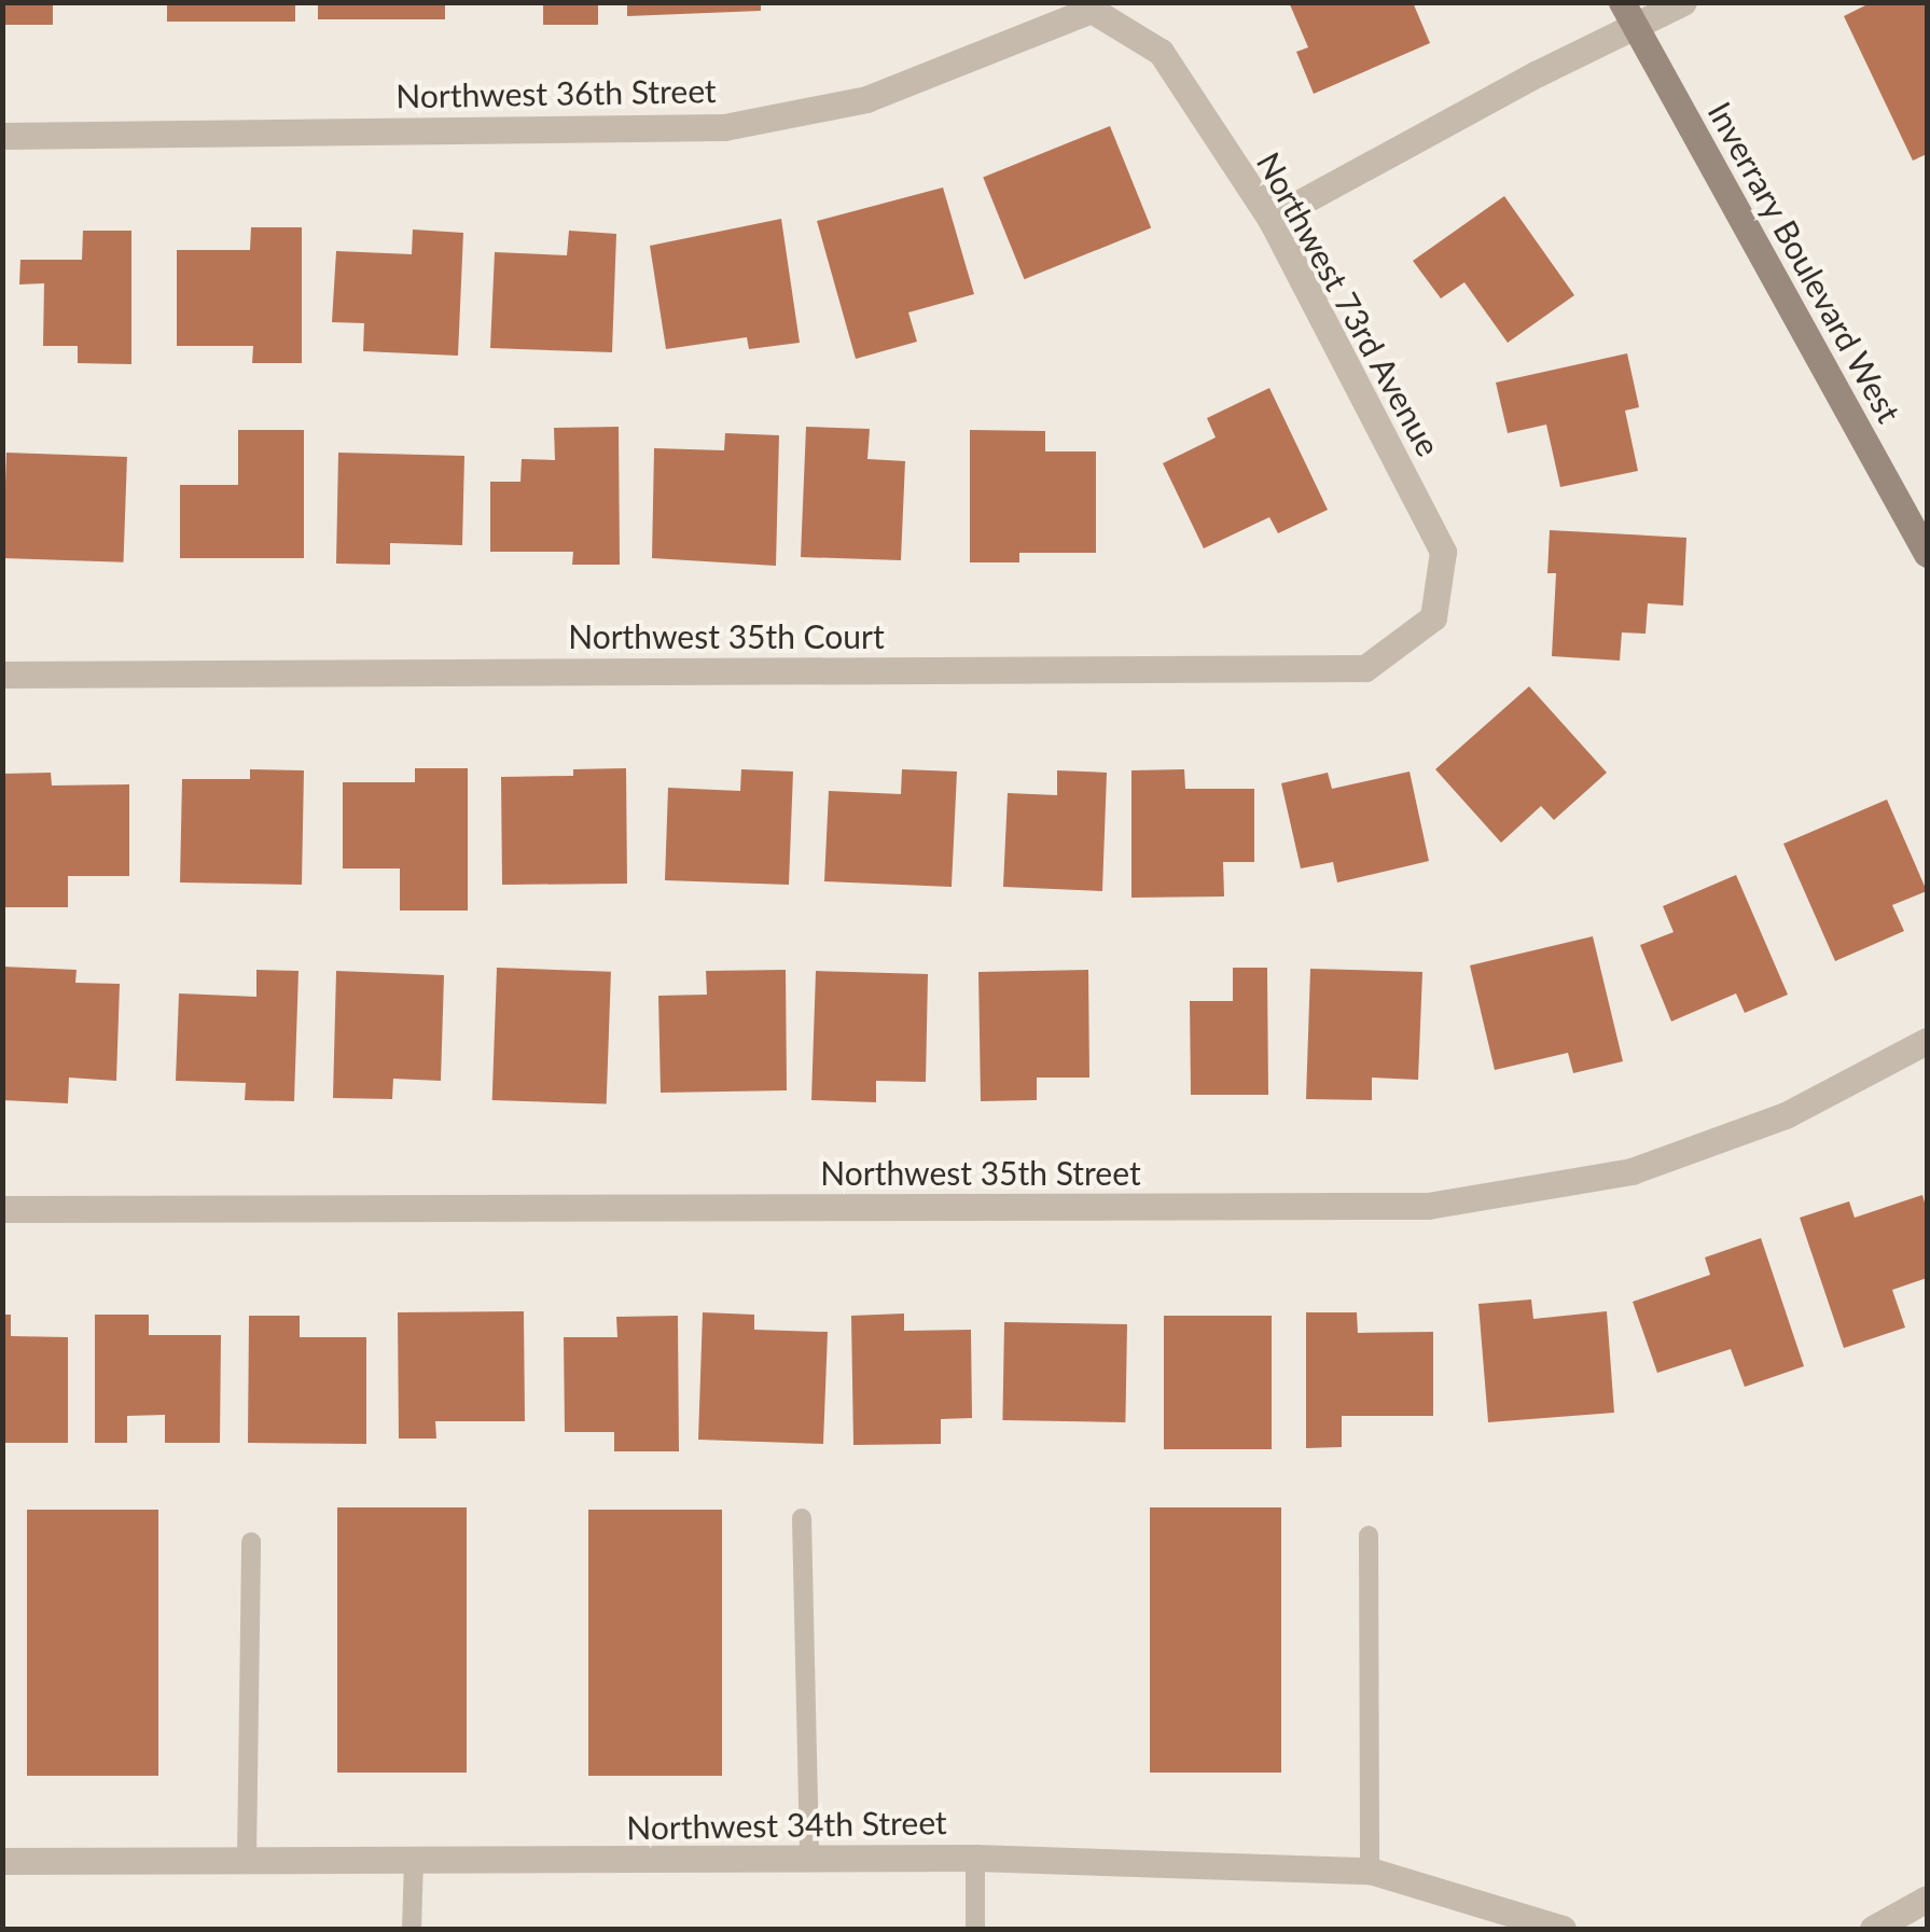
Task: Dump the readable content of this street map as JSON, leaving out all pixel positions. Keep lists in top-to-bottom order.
{
  "streets": {
    "street": [
      "Northwest 36th Street",
      "Inverrary Boulevard West",
      "Northwest 73rd Avenue",
      "Northwest 35th Court",
      "Northwest 35th Street",
      "Northwest 34th Street"
    ]
  },
  "crossings": [
    ["Northwest 36th Street", "Northwest 73rd Avenue"],
    ["Northwest 73rd Avenue", "Northwest 35th Court"]
  ]
}
